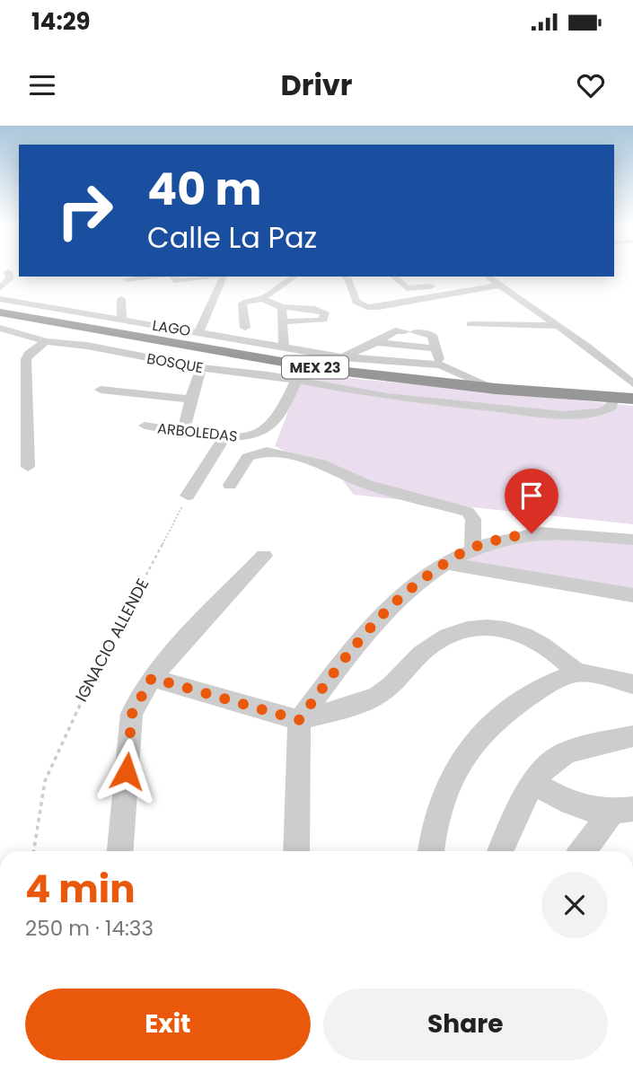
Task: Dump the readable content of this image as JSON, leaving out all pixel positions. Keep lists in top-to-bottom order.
{
  "streets": {
    "highway": ["MEX 23"],
    "street": ["LAGO", "BOSQUE", "ARBOLEDAS"],
    "path": ["IGNACIO ALLENDE"]
  },
  "crossings": [
    ["LAGO", "MEX 23"],
    ["BOSQUE", "MEX 23"],
    ["BOSQUE", "ARBOLEDAS"]
  ],
  "page": {
    "status": "14:29",
    "header": "Drivr",
    "turn": ["40 m", "Calle La Paz"],
    "heading": ["4 min", "250 m · 14:33"],
    "buttons": ["Exit", "Share"]
  }
}
